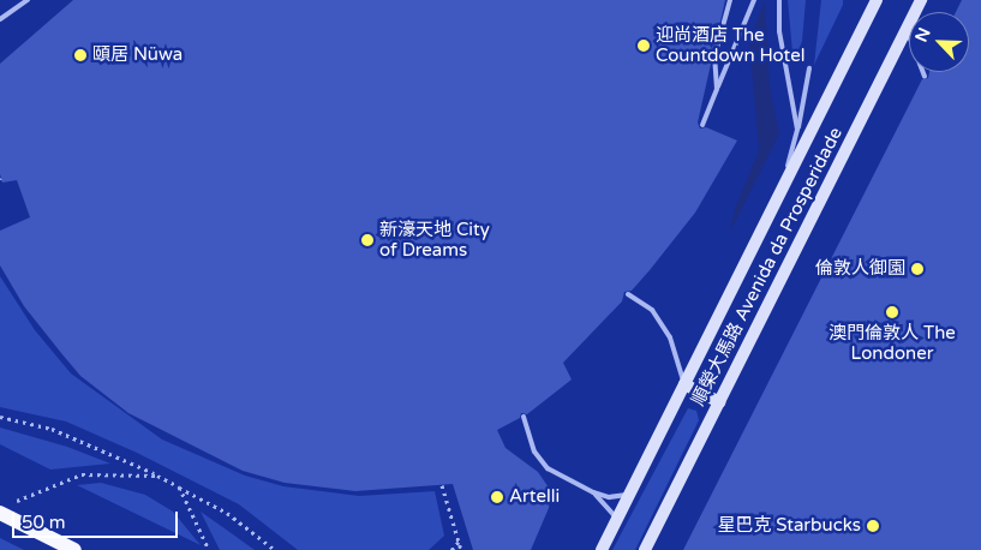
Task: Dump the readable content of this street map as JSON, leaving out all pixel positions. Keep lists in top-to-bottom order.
{
  "streets": {
    "street": ["順榮大馬路 Avenida da Prosperidade"]
  },
  "places": [
    "迎尚酒店 The Countdown Hotel",
    "頤居 Nüwa",
    "新濠天地 City of Dreams",
    "倫敦人御園",
    "澳門倫敦人 The Londoner",
    "Artelli",
    "星巴克 Starbucks"
  ],
  "scale_bar": "50 m",
  "north": "top left"
}
